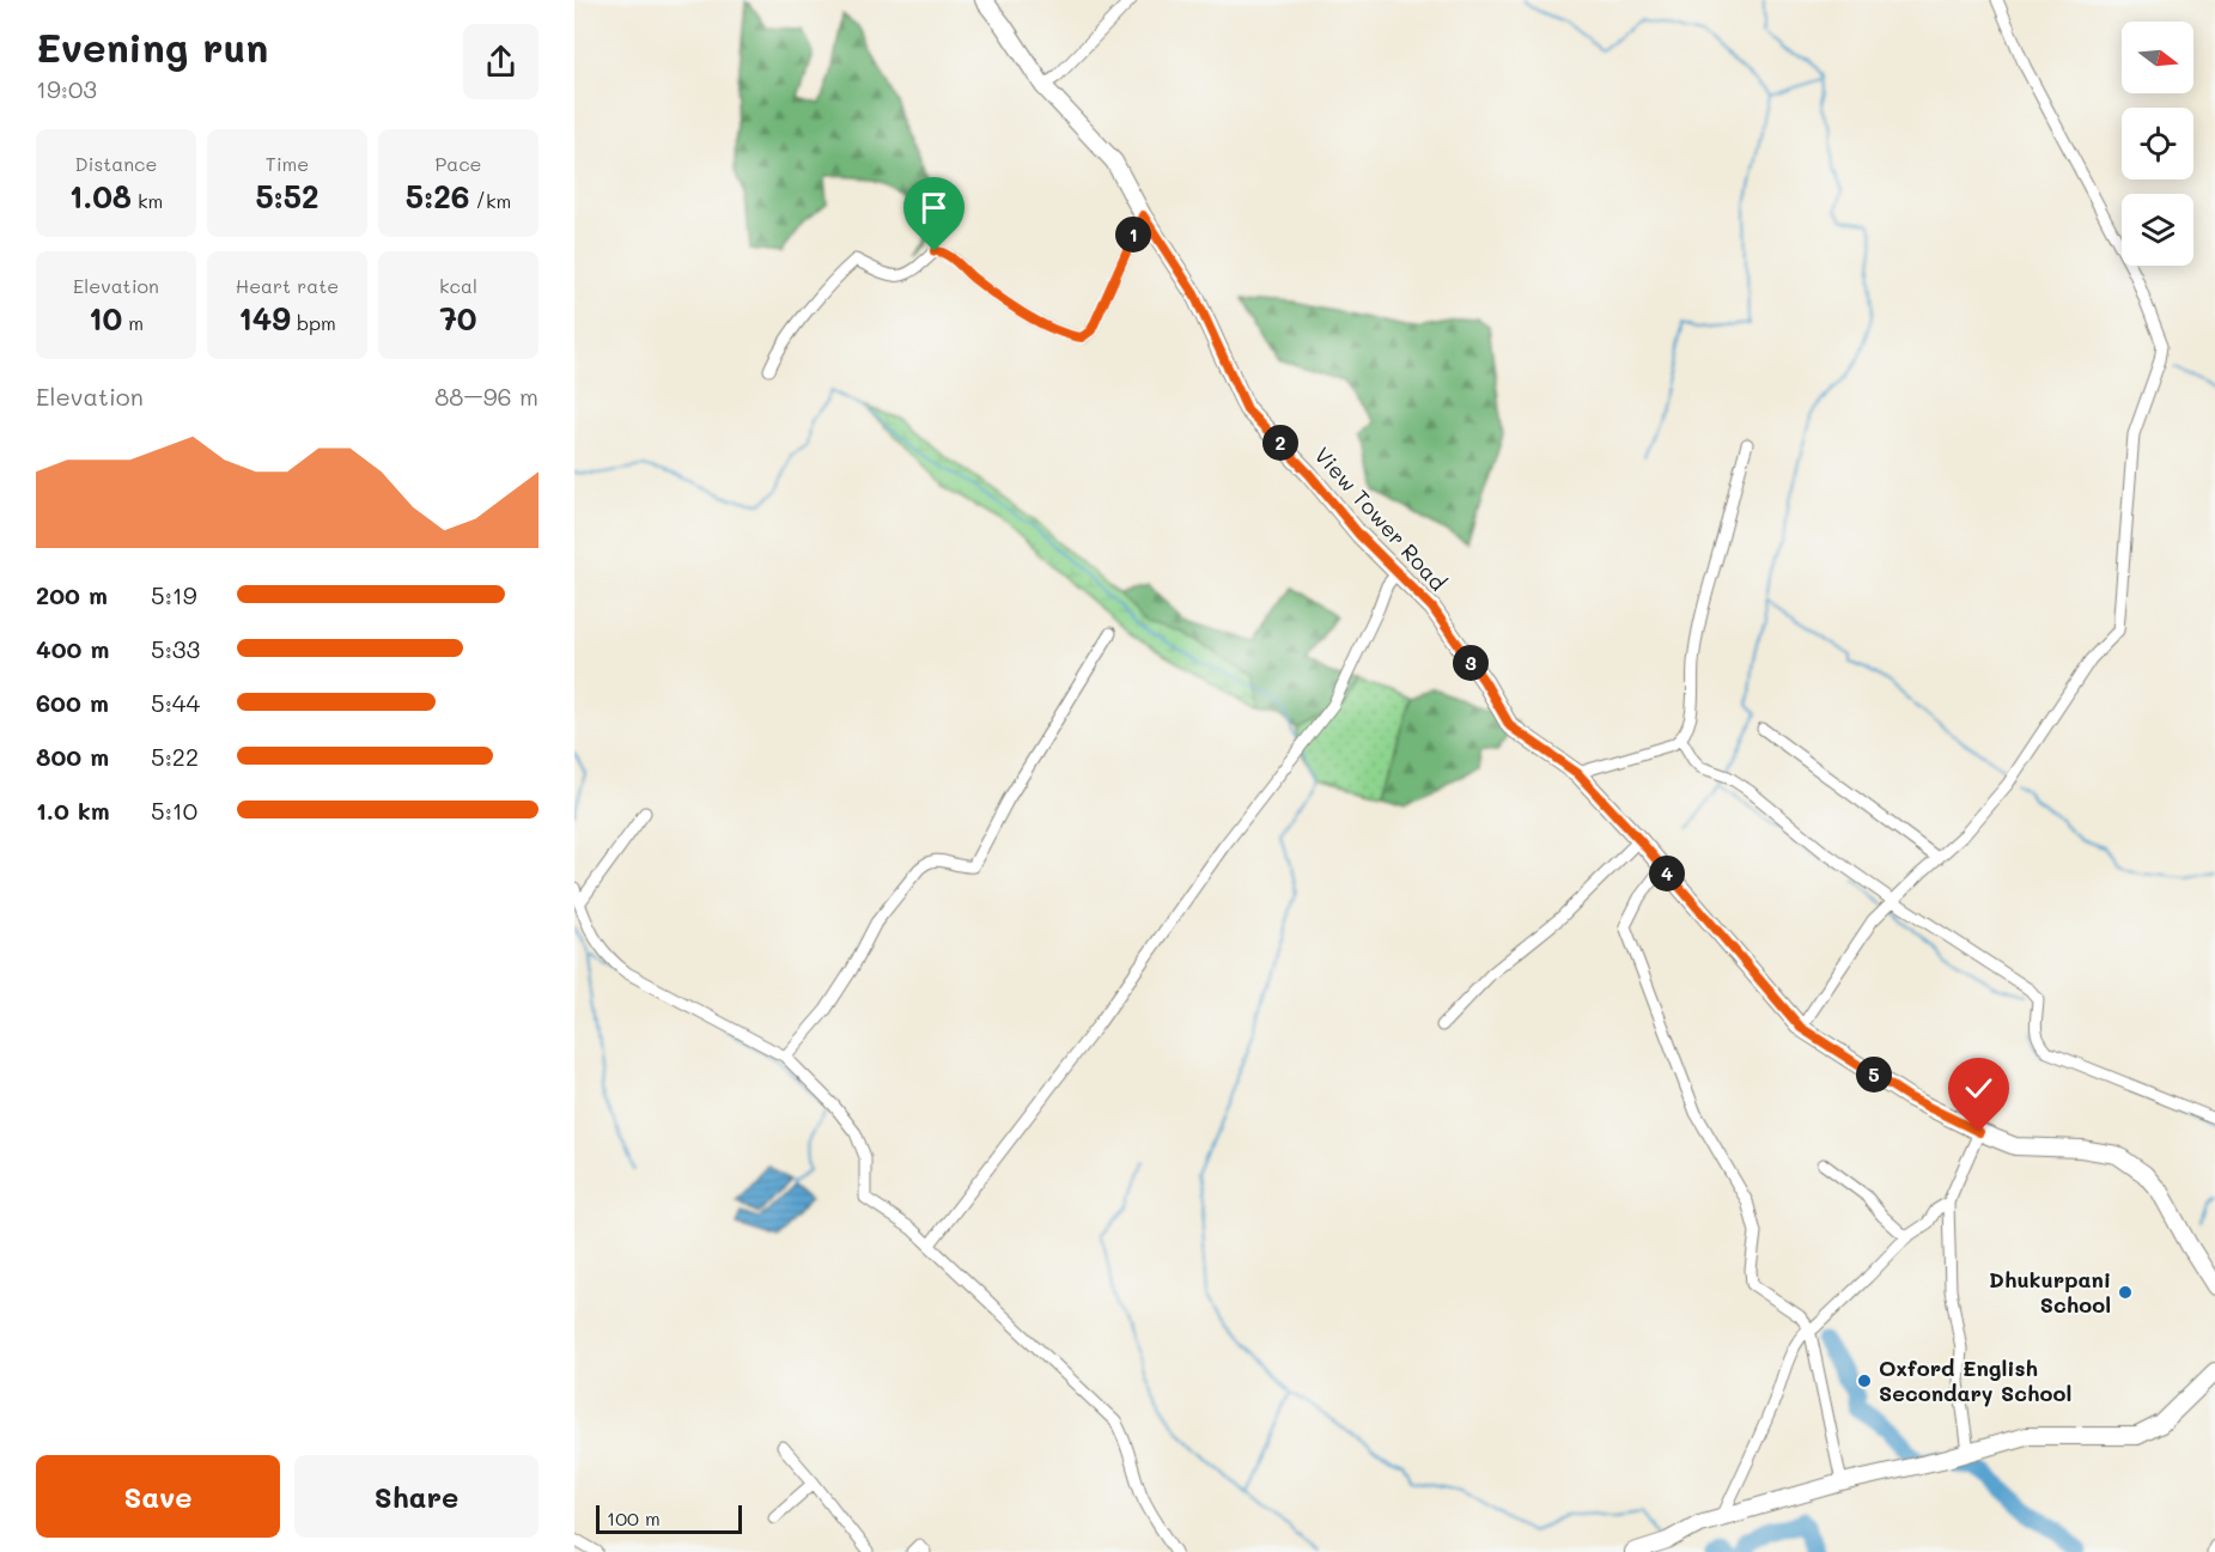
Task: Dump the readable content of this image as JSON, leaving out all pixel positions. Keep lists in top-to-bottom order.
{
  "streets": {
    "street": ["View Tower Road"]
  },
  "places": ["Dhukurpani School", "Oxford English Secondary School"],
  "scale_bar": "100 m",
  "north": "right",
  "page": {
    "heading": ["Evening run", "19:03"],
    "stats": [
      ["Distance", "1.08 km"],
      ["Time", "5:52"],
      ["Pace", "5:26 /km"],
      ["Elevation", "10 m"],
      ["Heart rate", "149 bpm"],
      ["kcal", "70"]
    ],
    "pins": [
      "1",
      "2",
      "3",
      "4",
      "5"
    ],
    "chart": ["Elevation", "88–96 m"],
    "list": [
      {
        "name": "200 m",
        "note": "5:19"
      },
      {
        "name": "400 m",
        "note": "5:33"
      },
      {
        "name": "600 m",
        "note": "5:44"
      },
      {
        "name": "800 m",
        "note": "5:22"
      },
      {
        "name": "1.0 km",
        "note": "5:10"
      }
    ],
    "buttons": ["Save", "Share"],
    "scale": "100 m"
  }
}
